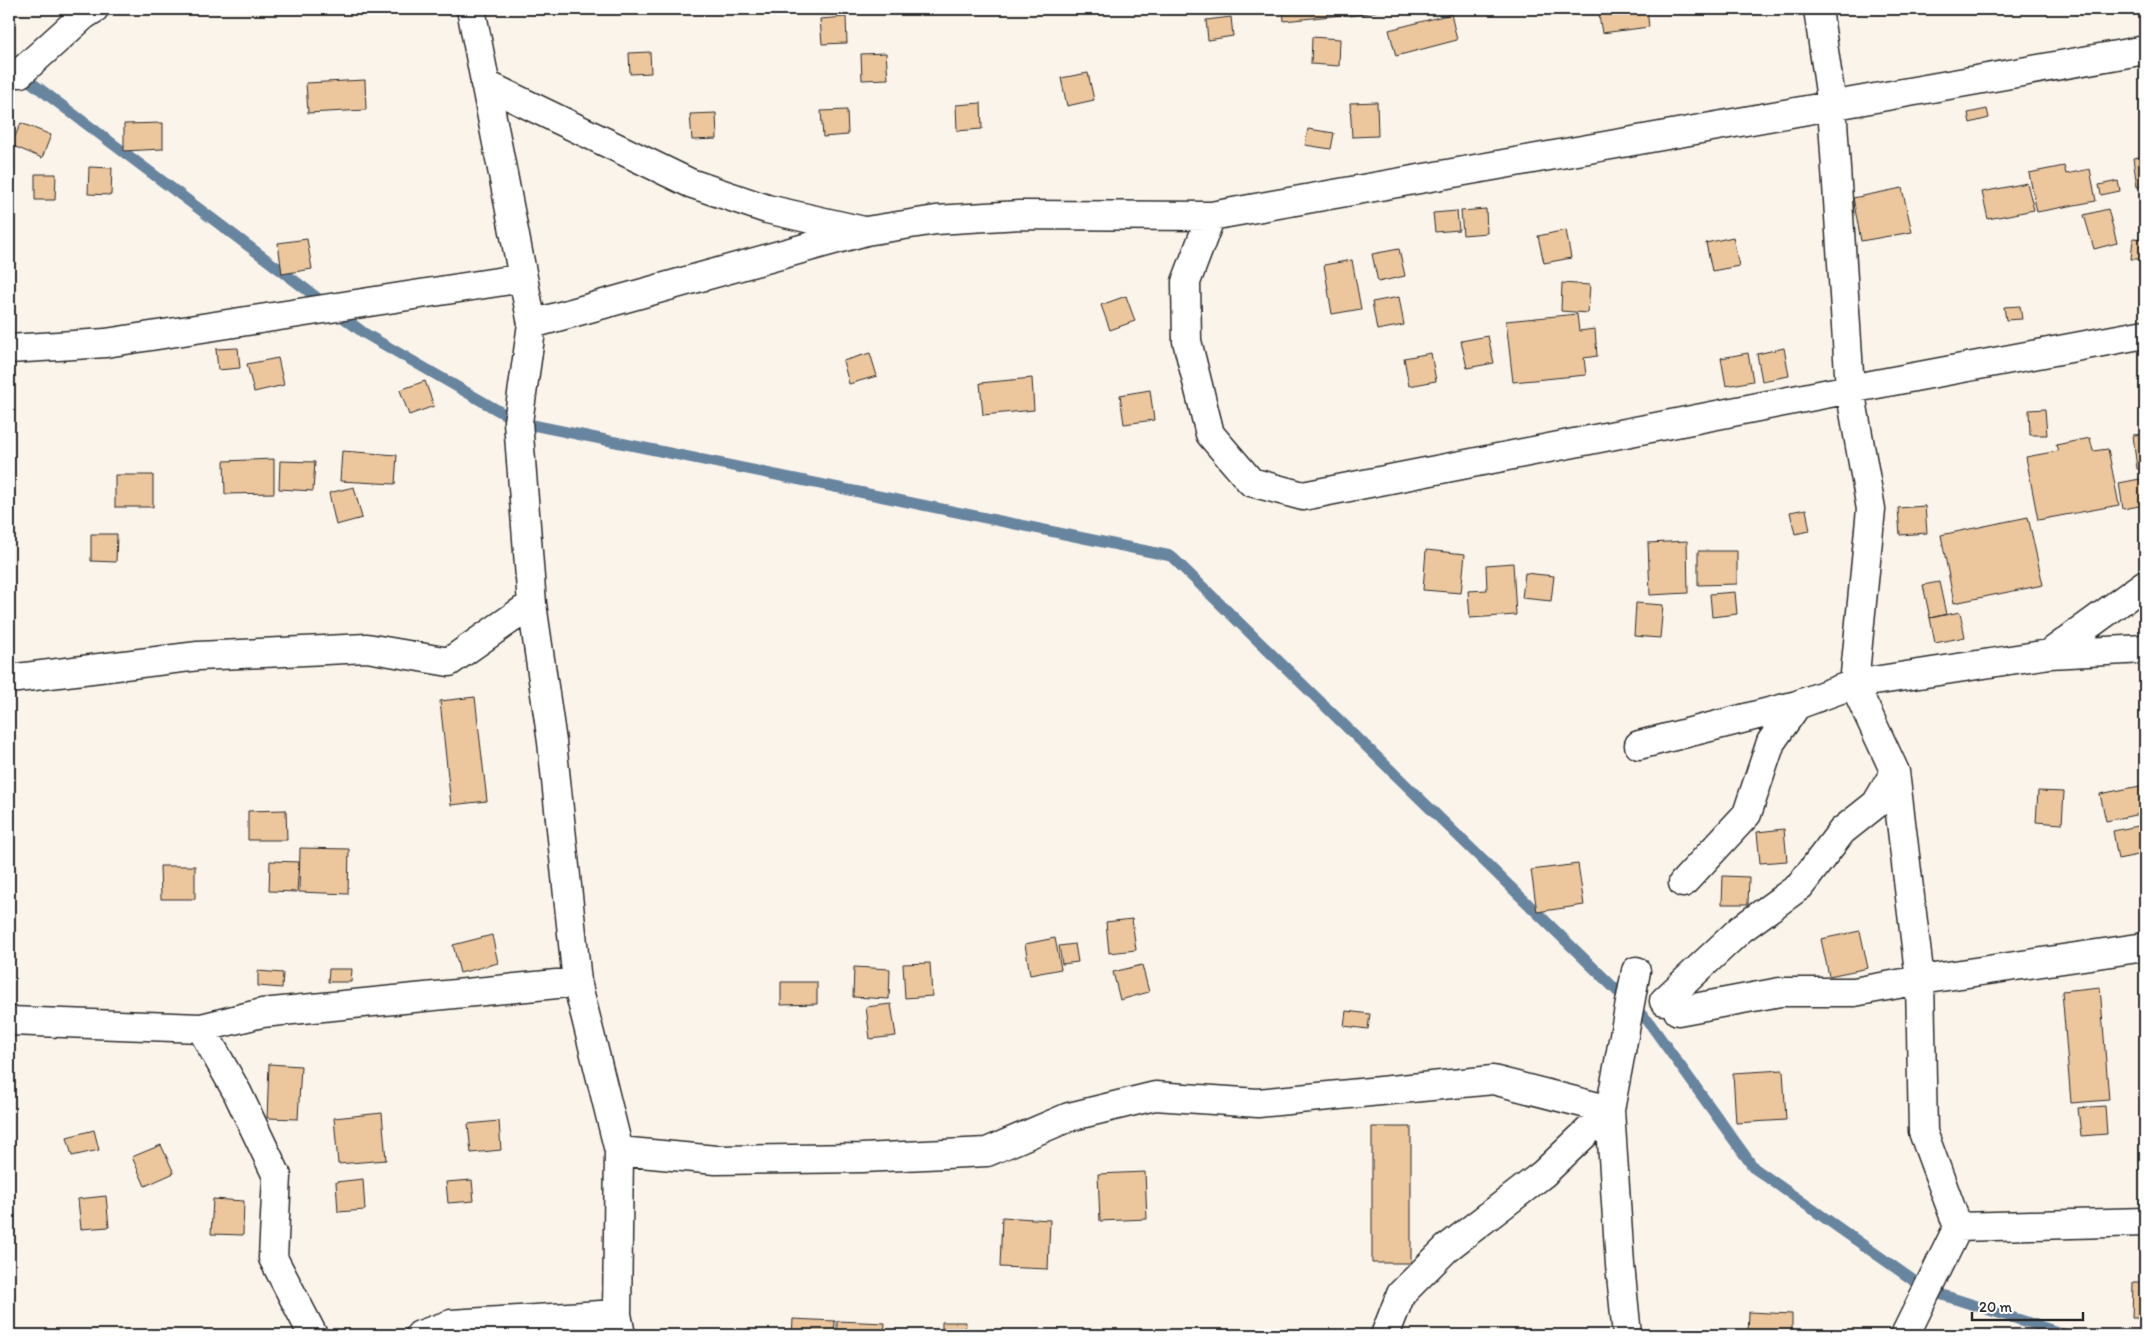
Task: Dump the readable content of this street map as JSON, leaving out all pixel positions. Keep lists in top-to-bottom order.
{
  "scale_bar": "20 m"
}
